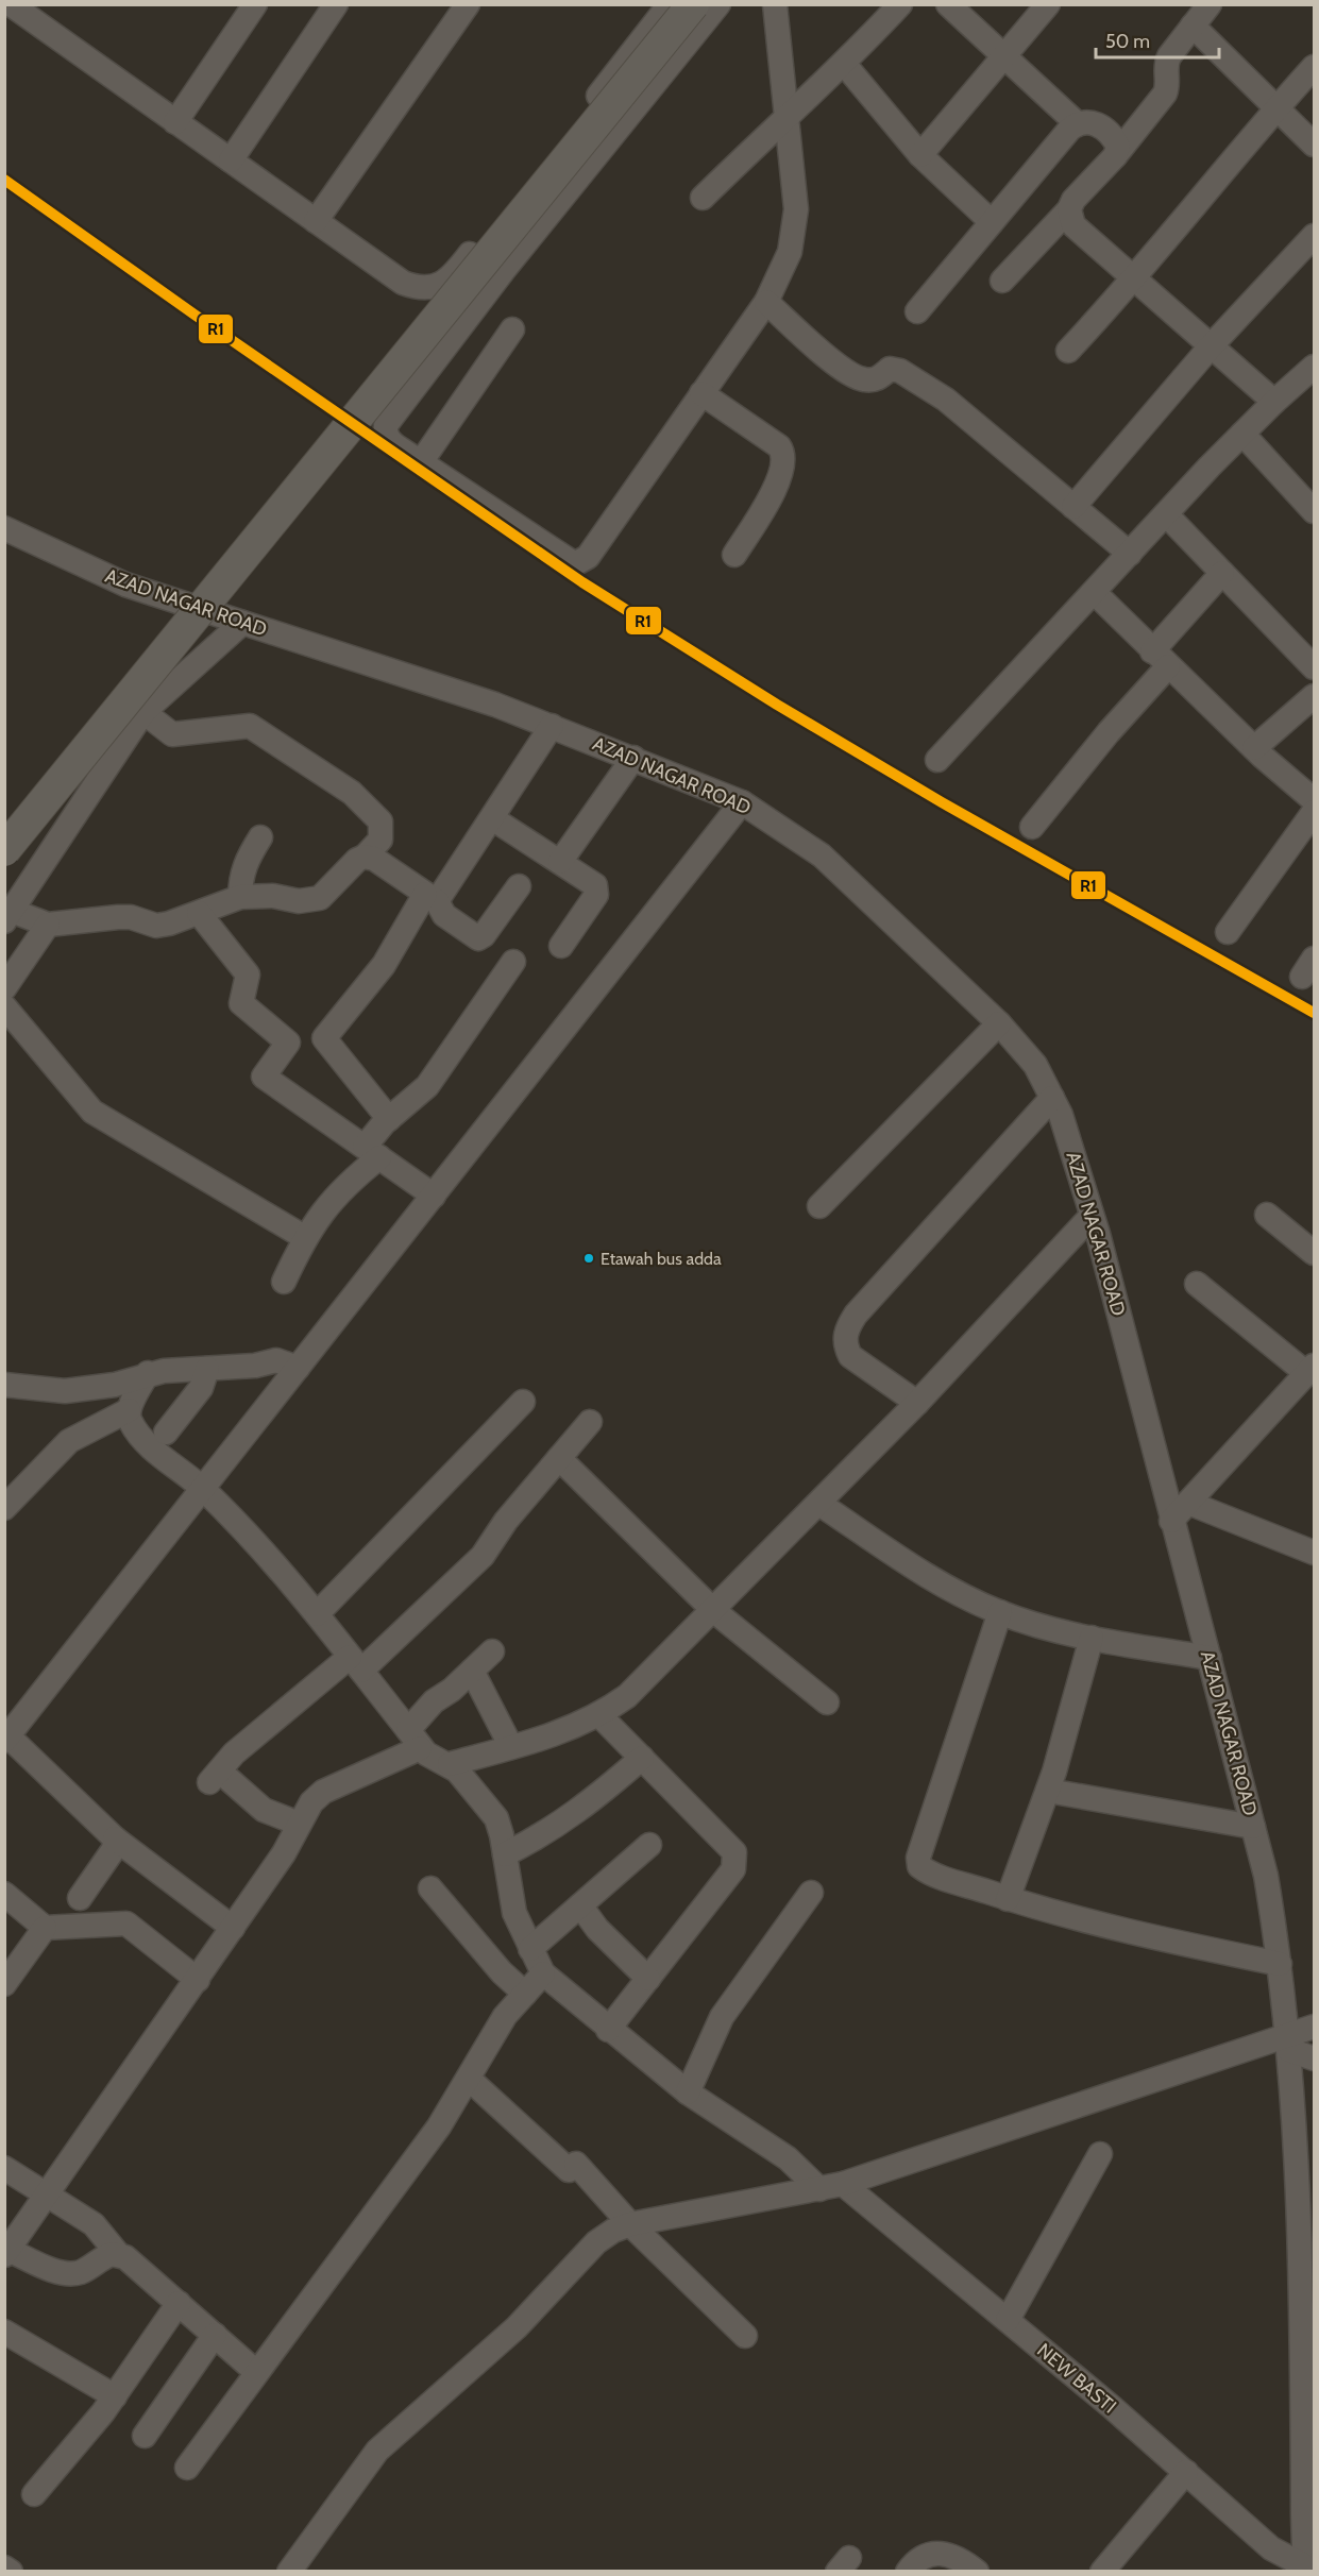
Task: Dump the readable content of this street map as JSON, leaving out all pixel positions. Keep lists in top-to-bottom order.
{
  "streets": {
    "street": ["AZAD NAGAR ROAD", "NEW BASTI"]
  },
  "crossings": [
    ["AZAD NAGAR ROAD", "NEW BASTI"]
  ],
  "places": ["Etawah bus adda"],
  "lines": ["transit line R1"],
  "scale_bar": "50 m"
}
